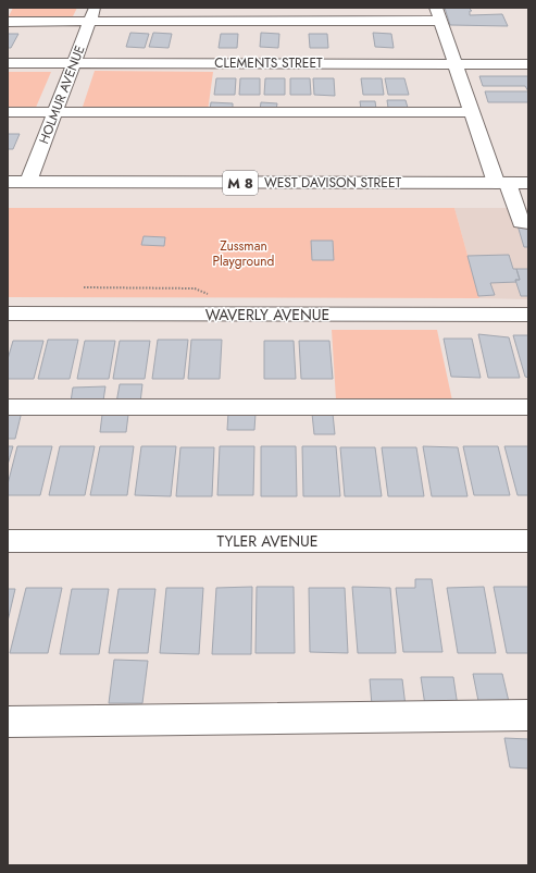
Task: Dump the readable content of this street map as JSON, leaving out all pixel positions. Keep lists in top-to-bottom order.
{
  "streets": {
    "main road": [
      "CLEMENTS STREET",
      "HOLMUR AVENUE",
      "M 8",
      "WEST DAVISON STREET",
      "WAVERLY AVENUE",
      "TYLER AVENUE"
    ]
  },
  "crossings": [
    ["CLEMENTS STREET", "HOLMUR AVENUE"],
    ["HOLMUR AVENUE", "WEST DAVISON STREET"]
  ],
  "parks": ["Zussman Playground"]
}
